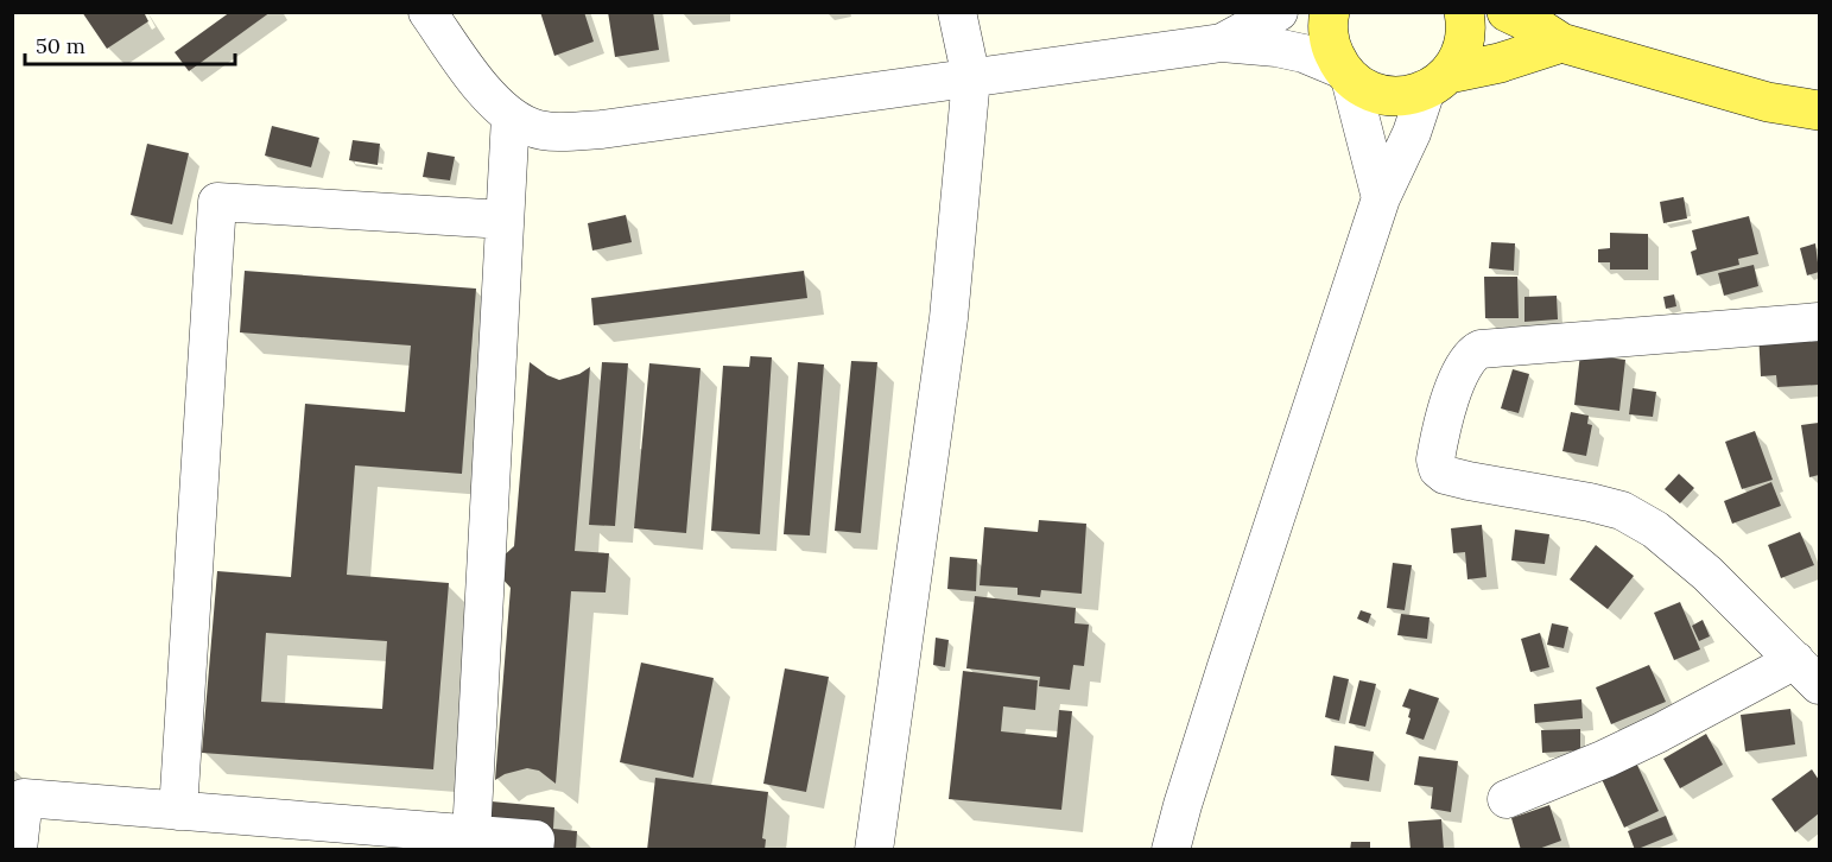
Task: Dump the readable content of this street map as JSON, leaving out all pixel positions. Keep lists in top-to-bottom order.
{
  "scale_bar": "50 m"
}
